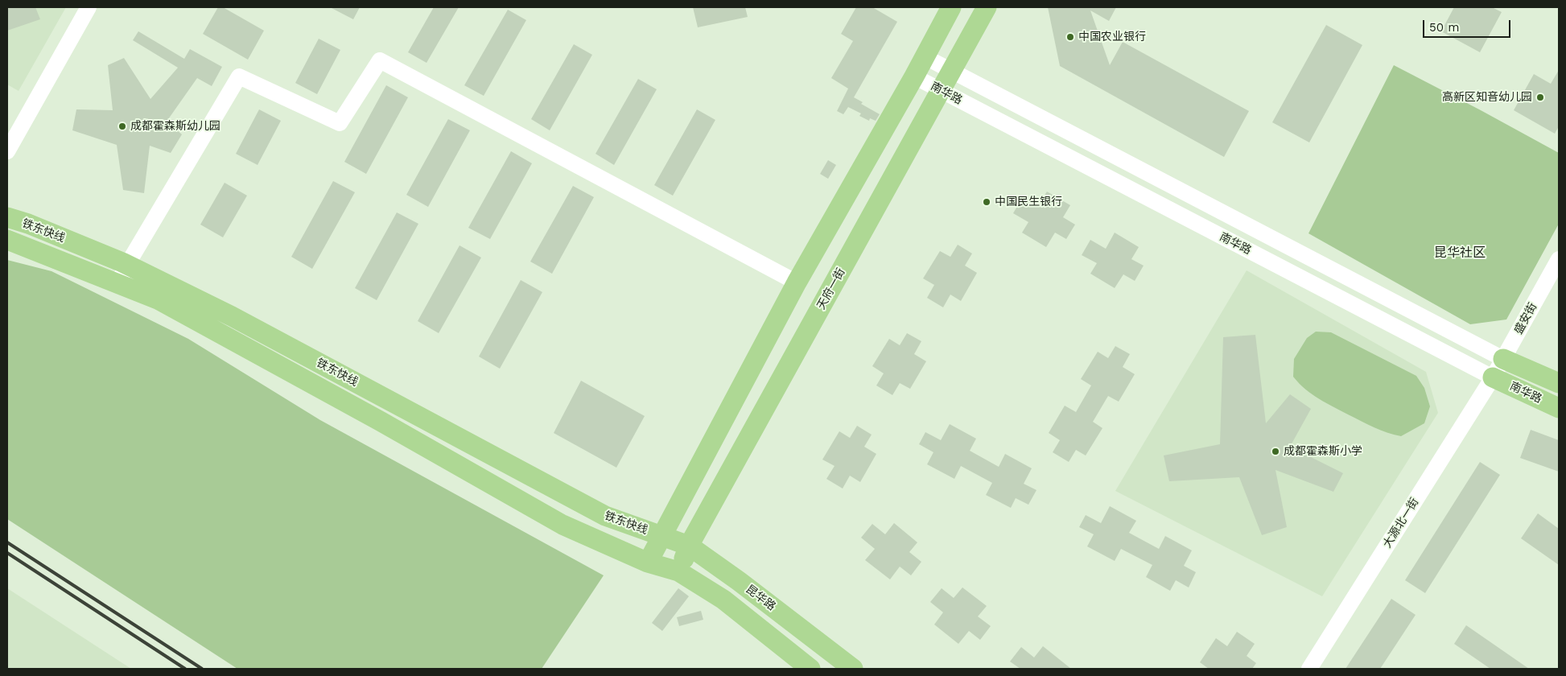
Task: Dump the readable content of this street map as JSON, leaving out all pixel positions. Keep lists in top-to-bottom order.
{
  "streets": {
    "main road": [
      "南华路",
      "铁东快线",
      "天府一街",
      "昆华路"
    ],
    "street": ["盛安街", "大源北一街"]
  },
  "crossings": [
    ["南华路", "天府一街"],
    ["南华路", "盛安街"],
    ["南华路", "大源北一街"],
    ["铁东快线", "昆华路"],
    ["天府一街", "昆华路"],
    ["盛安街", "大源北一街"]
  ],
  "districts": ["昆华社区"],
  "places": [
    "中国农业银行",
    "高新区知音幼儿园",
    "成都霍森斯幼儿园",
    "中国民生银行",
    "成都霍森斯小学"
  ],
  "scale_bar": "50 m"
}
